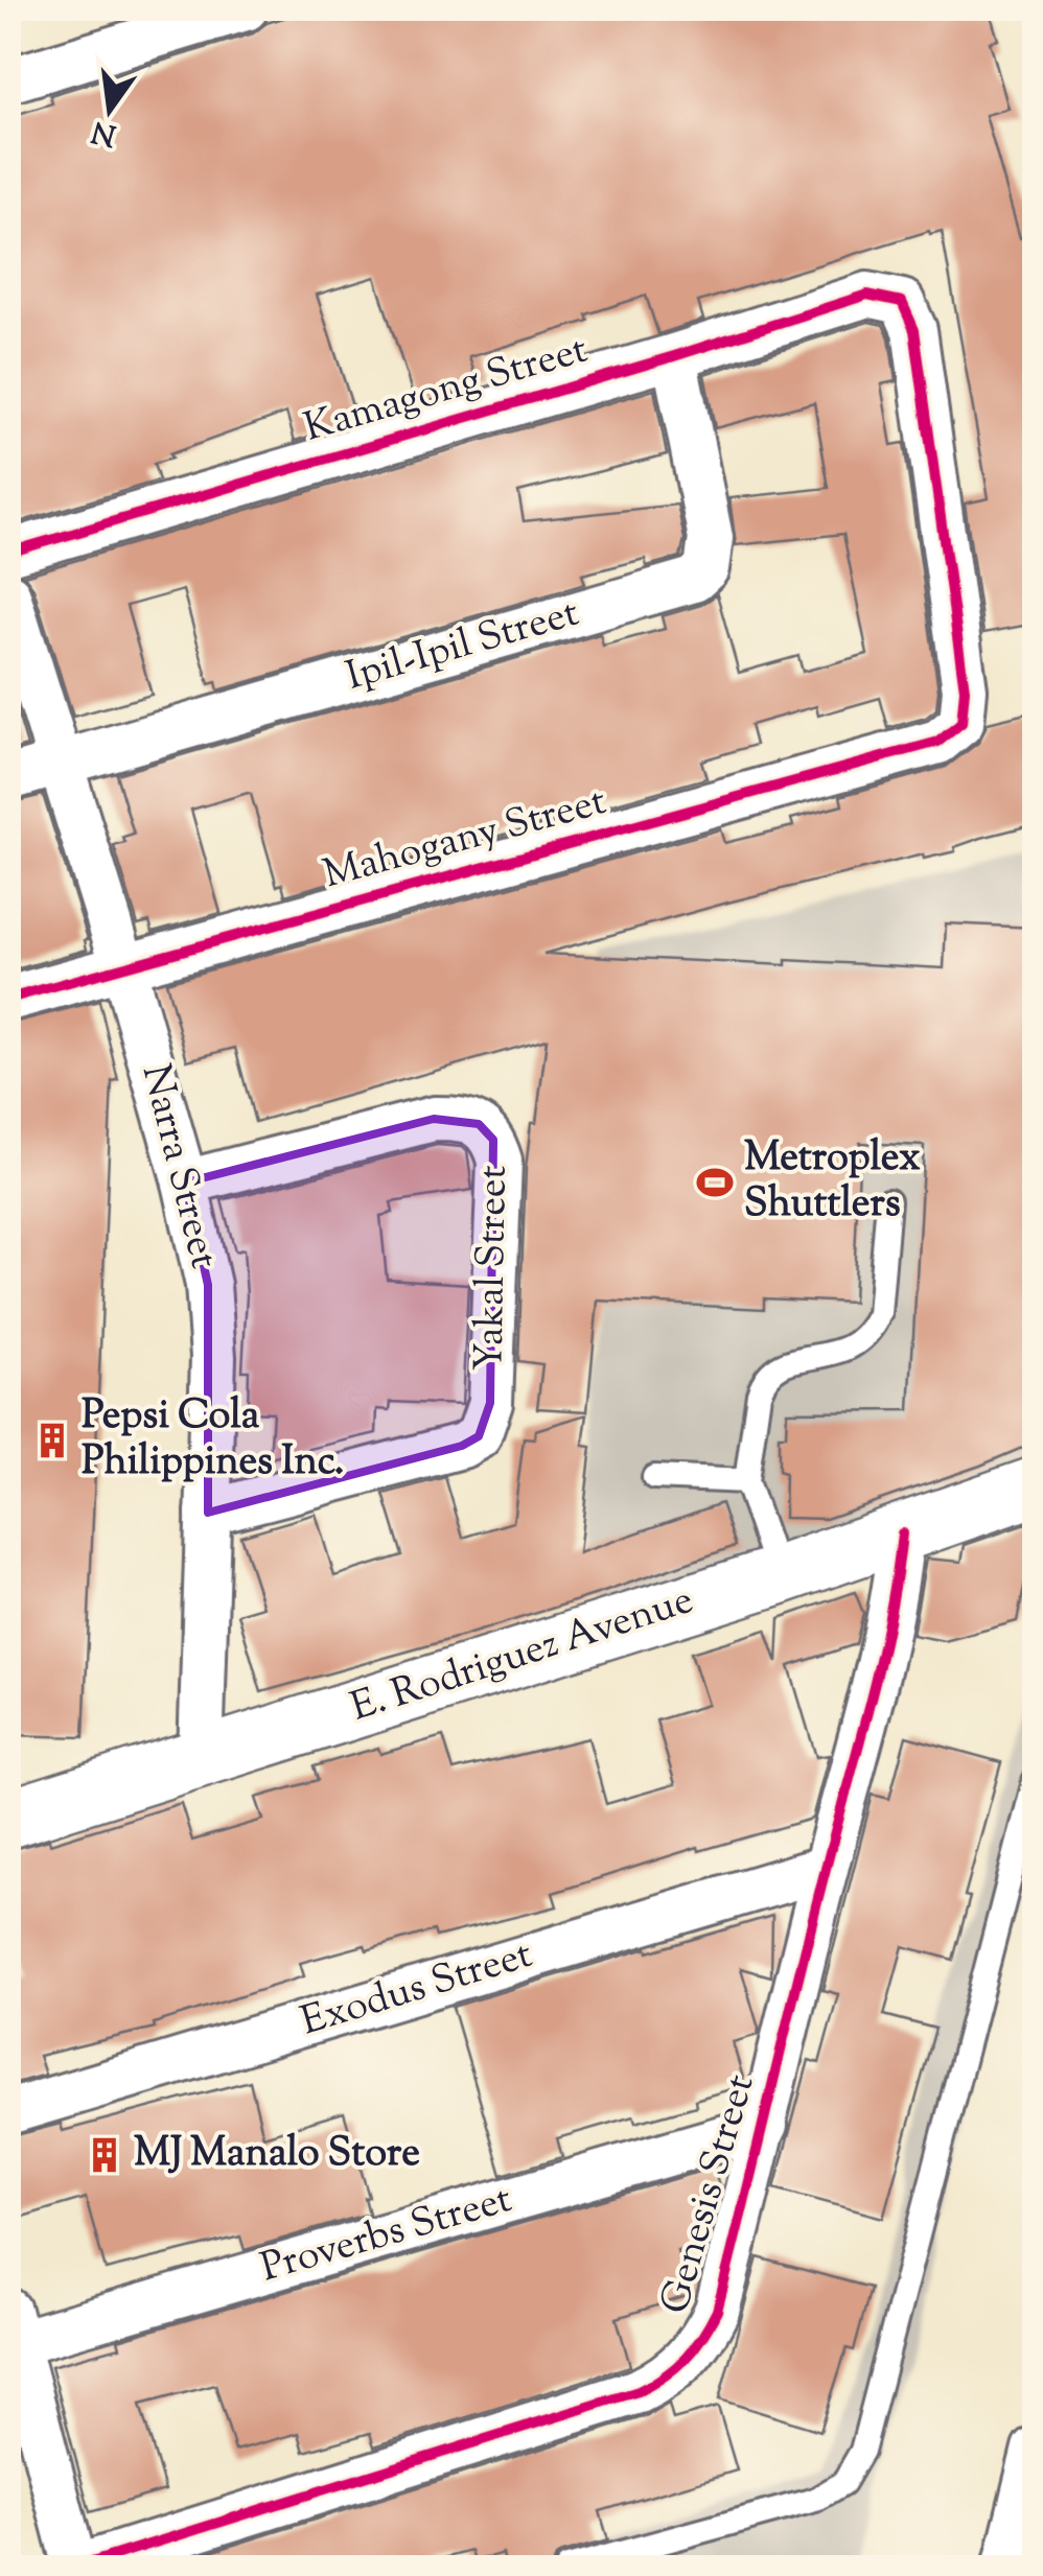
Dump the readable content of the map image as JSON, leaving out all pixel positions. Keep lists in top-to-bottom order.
{
  "streets": {
    "street": [
      "Kamagong Street",
      "Ipil-Ipil Street",
      "Mahogany Street",
      "Narra Street",
      "Yakal Street",
      "E. Rodriguez Avenue",
      "Exodus Street",
      "Genesis Street",
      "Proverbs Street"
    ]
  },
  "crossings": [
    ["Kamagong Street", "Ipil-Ipil Street"],
    ["Kamagong Street", "Mahogany Street"],
    ["Ipil-Ipil Street", "Narra Street"],
    ["Mahogany Street", "Narra Street"],
    ["Narra Street", "Yakal Street"],
    ["Narra Street", "E. Rodriguez Avenue"],
    ["E. Rodriguez Avenue", "Genesis Street"],
    ["Exodus Street", "Genesis Street"],
    ["Genesis Street", "Proverbs Street"]
  ],
  "places": {
    "sports": ["Metroplex Shuttlers"],
    "building": ["Pepsi Cola Philippines Inc.", "MJ Manalo Store"]
  },
  "north": "bottom"
}
